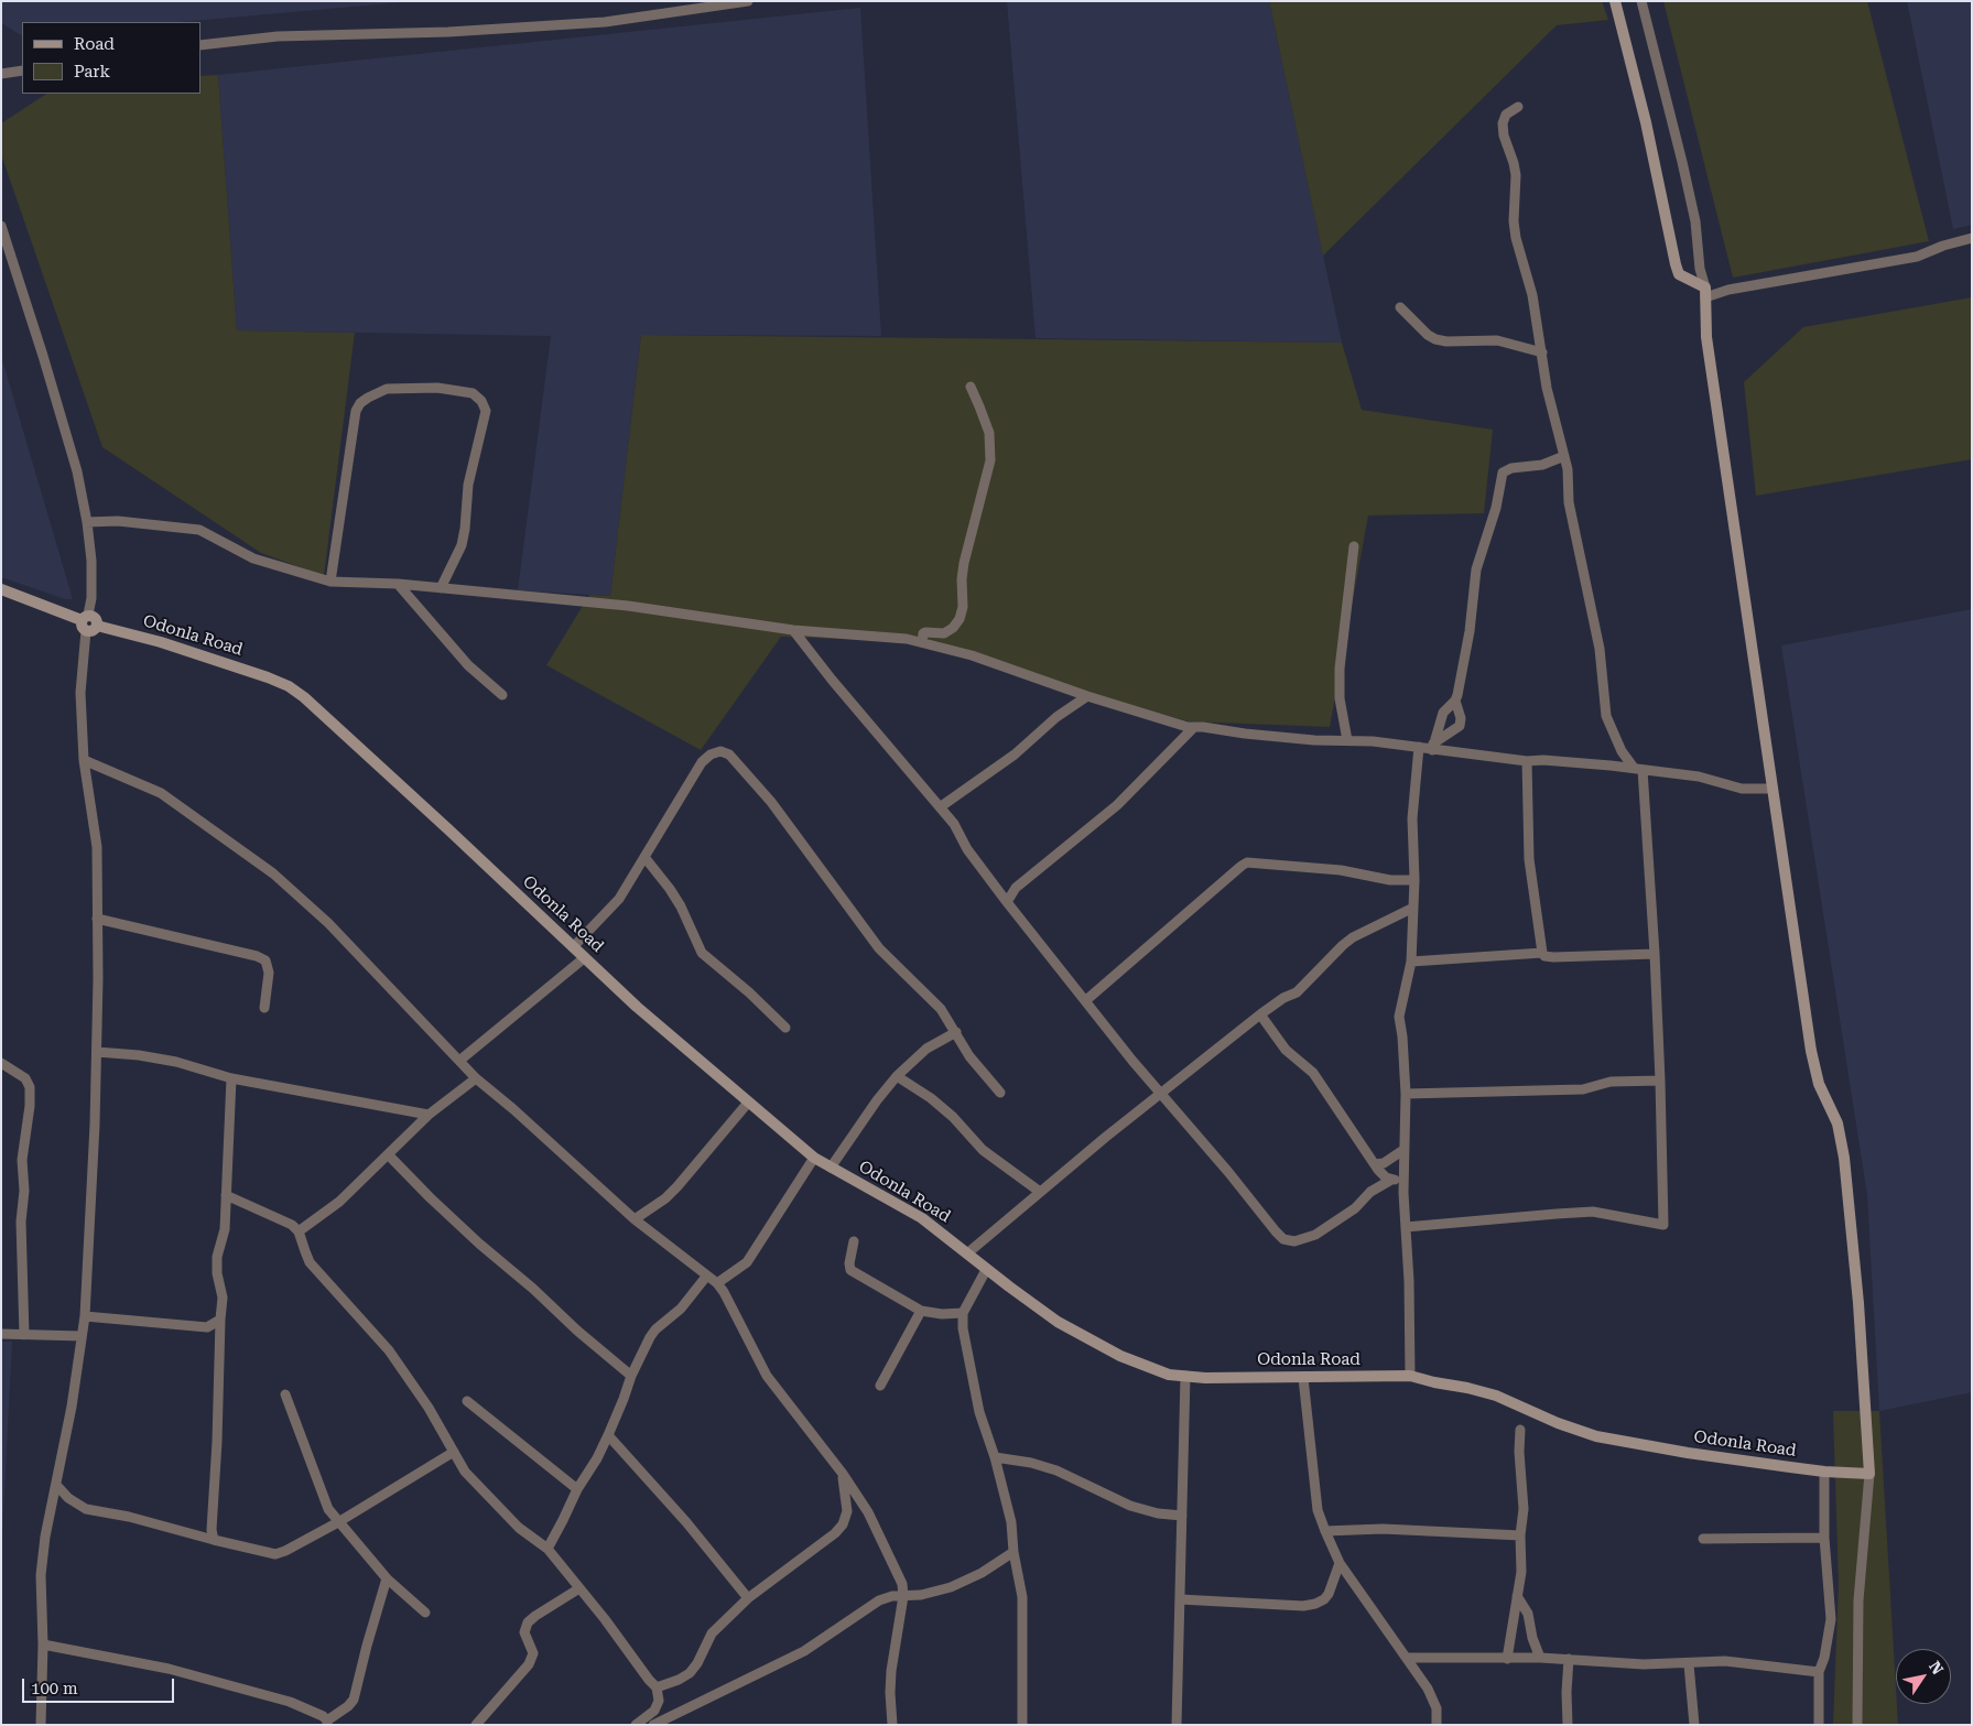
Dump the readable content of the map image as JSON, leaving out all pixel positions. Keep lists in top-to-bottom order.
{
  "streets": {
    "street": ["Odonla Road"]
  },
  "legend": ["Road", "Park"],
  "scale_bar": "100 m",
  "north": "top right"
}
